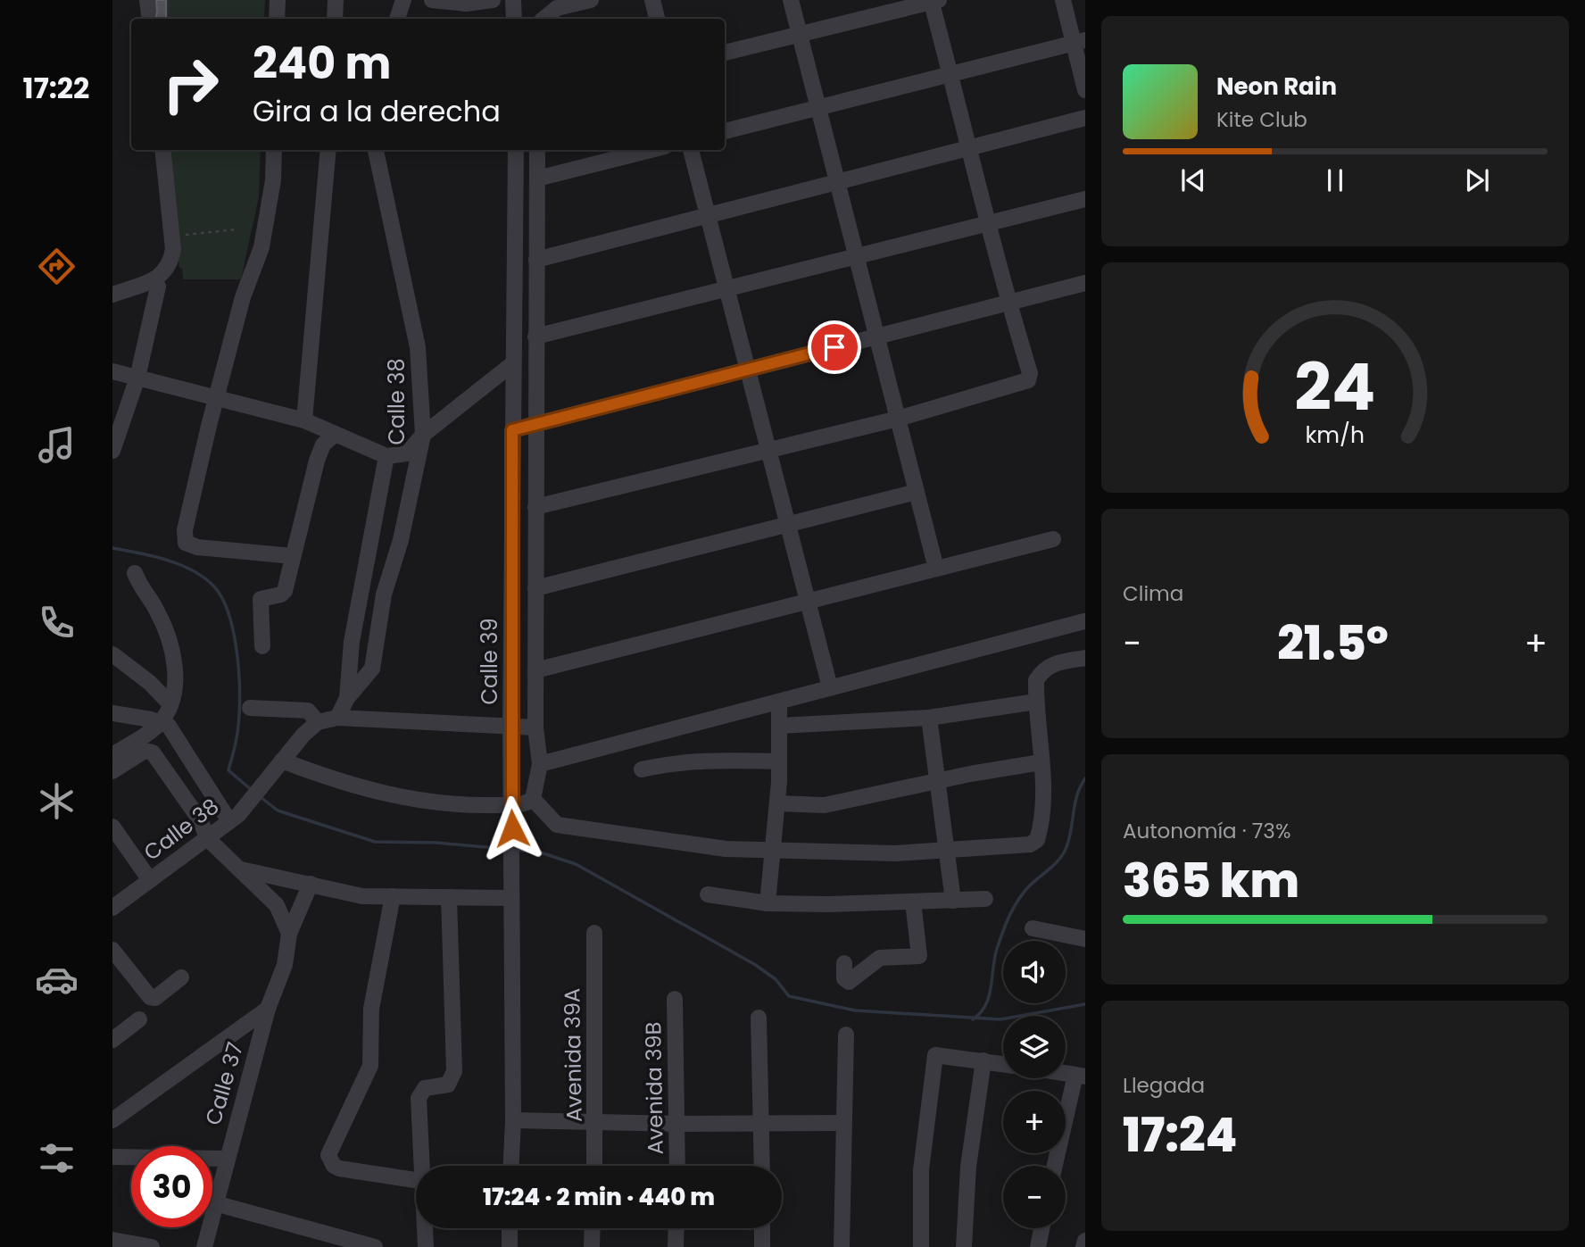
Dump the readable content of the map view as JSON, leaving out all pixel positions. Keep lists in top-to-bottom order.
{
  "streets": {
    "street": [
      "Calle 38",
      "Calle 39",
      "Avenida 39A",
      "Calle 37",
      "Avenida 39B"
    ]
  },
  "page": {
    "tabs": "17:22",
    "turn": ["240 m", "Gira a la derecha"],
    "song": ["Neon Rain", "Kite Club"],
    "tile": [
      "Clima",
      ["Autonomía · 73%", "365 km"],
      ["Llegada", "17:24"]
    ],
    "heat": ["−", "21.5°", "+"],
    "map_buttons": ["+", "−"],
    "limit": "30",
    "trip": "17:24 · 2 min · 440 m",
    "gauge": ["24", "km/h"]
  }
}
